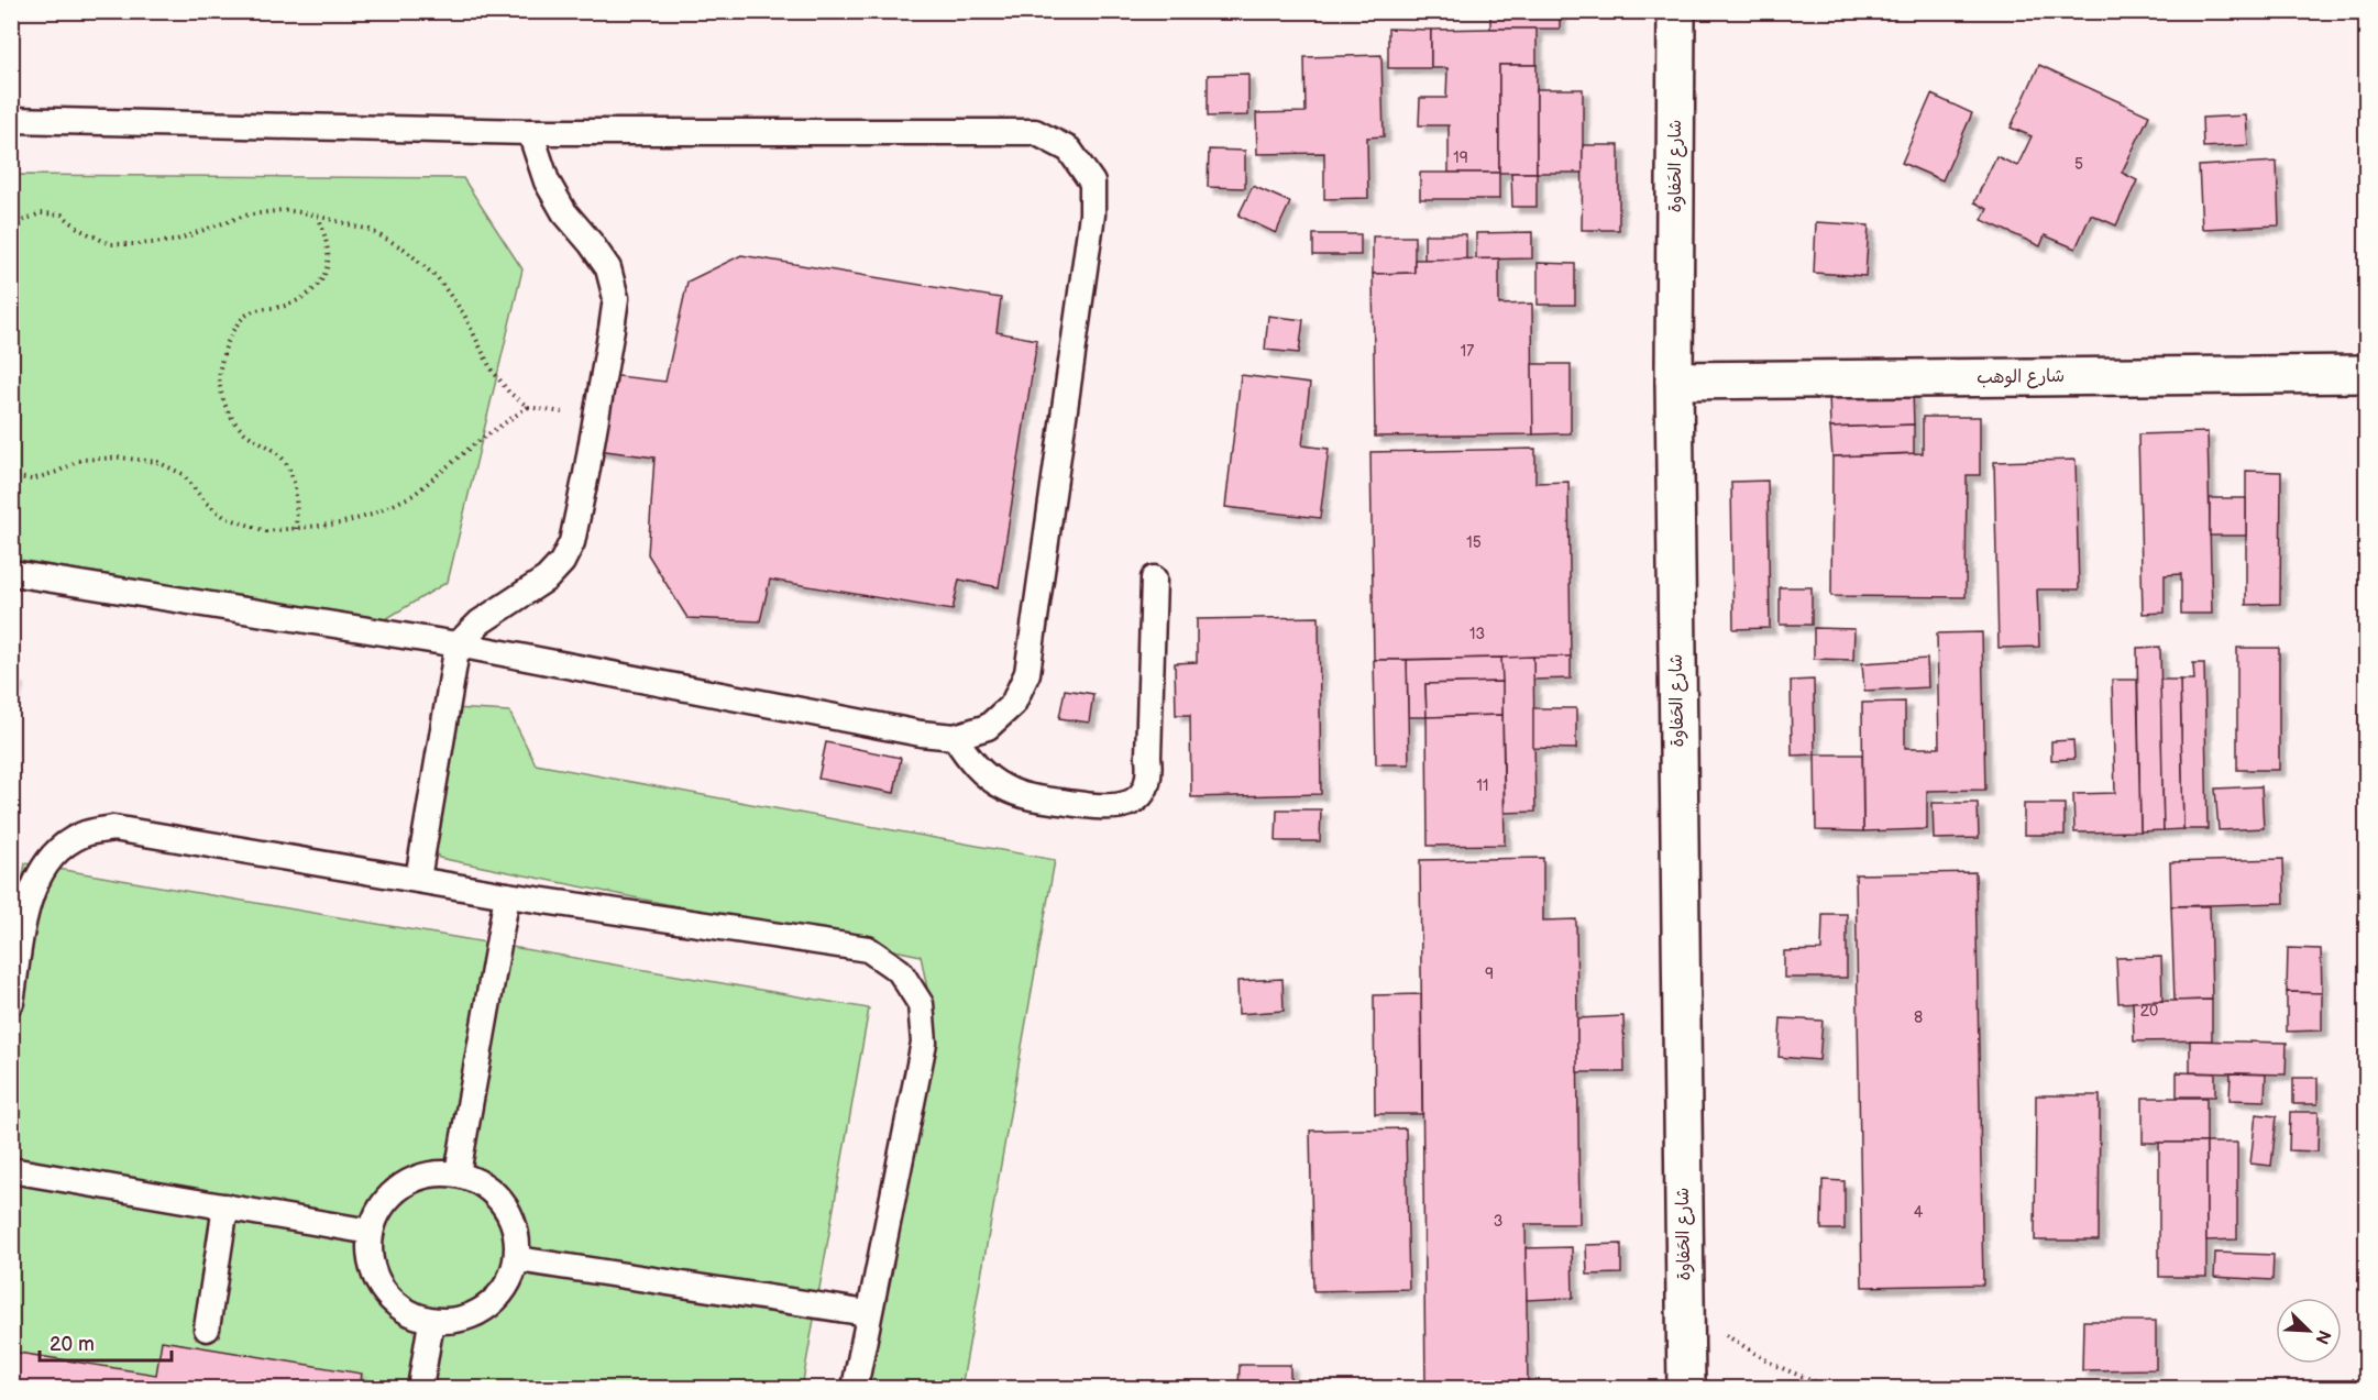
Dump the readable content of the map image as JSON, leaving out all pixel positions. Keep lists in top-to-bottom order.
{
  "streets": {
    "street": ["شارع الحَفاوة", "شارع الوهب"]
  },
  "crossings": [
    ["شارع الحَفاوة", "شارع الوهب"]
  ],
  "house_numbers": [
    "19",
    "5",
    "17",
    "15",
    "13",
    "11",
    "9",
    "20",
    "8",
    "4",
    "3"
  ],
  "scale_bar": "20 m",
  "north": "bottom right"
}
